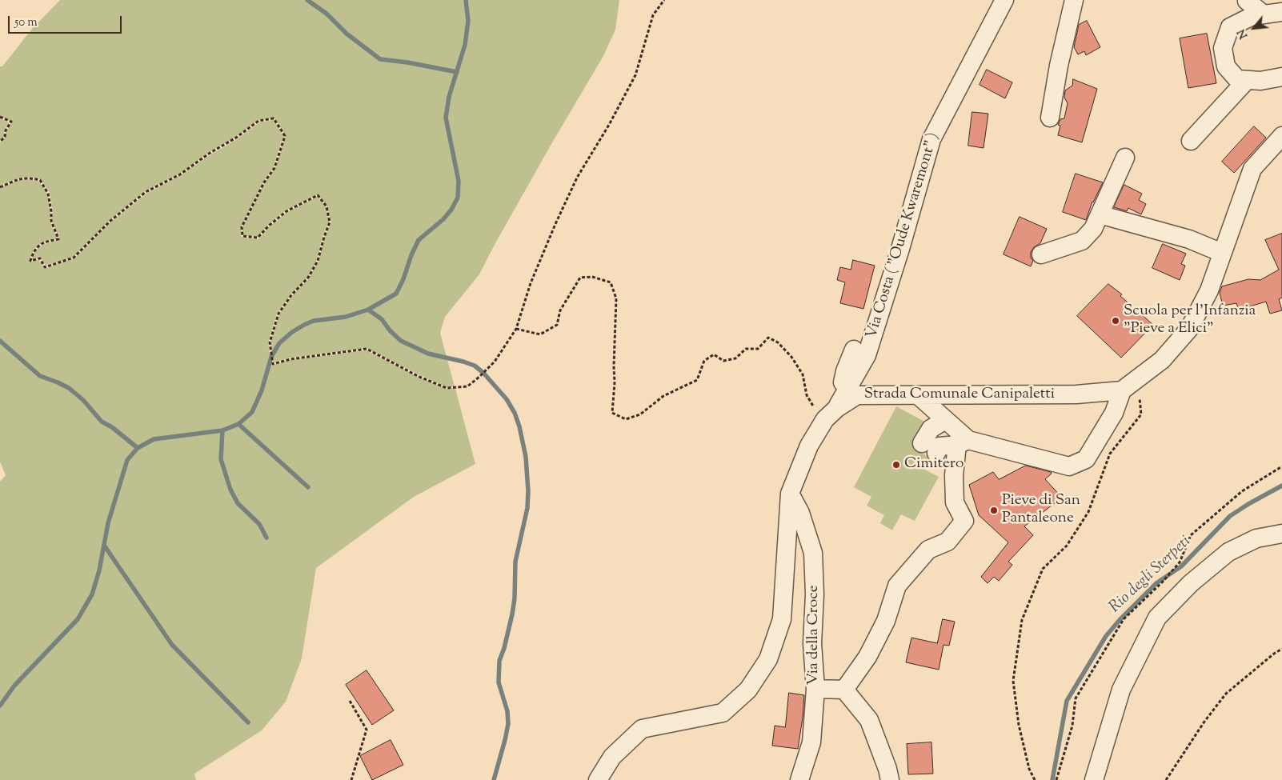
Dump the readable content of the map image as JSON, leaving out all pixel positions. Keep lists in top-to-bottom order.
{
  "streets": {
    "street": ["Via Costa ( \"Oude Kwaremont\" )", "Strada Comunale Canipaletti", "Via della Croce"]
  },
  "crossings": [
    ["Via Costa ( \"Oude Kwaremont\" )", "Strada Comunale Canipaletti"],
    ["Strada Comunale Canipaletti", "Via della Croce"]
  ],
  "water": ["Rio degli Sterpeti"],
  "places": ["Scuola per l'Infanzia \"Pieve a Elici\"", "Cimitero", "Pieve di San Pantaleone"],
  "scale_bar": "50 m",
  "north": "bottom left"
}
